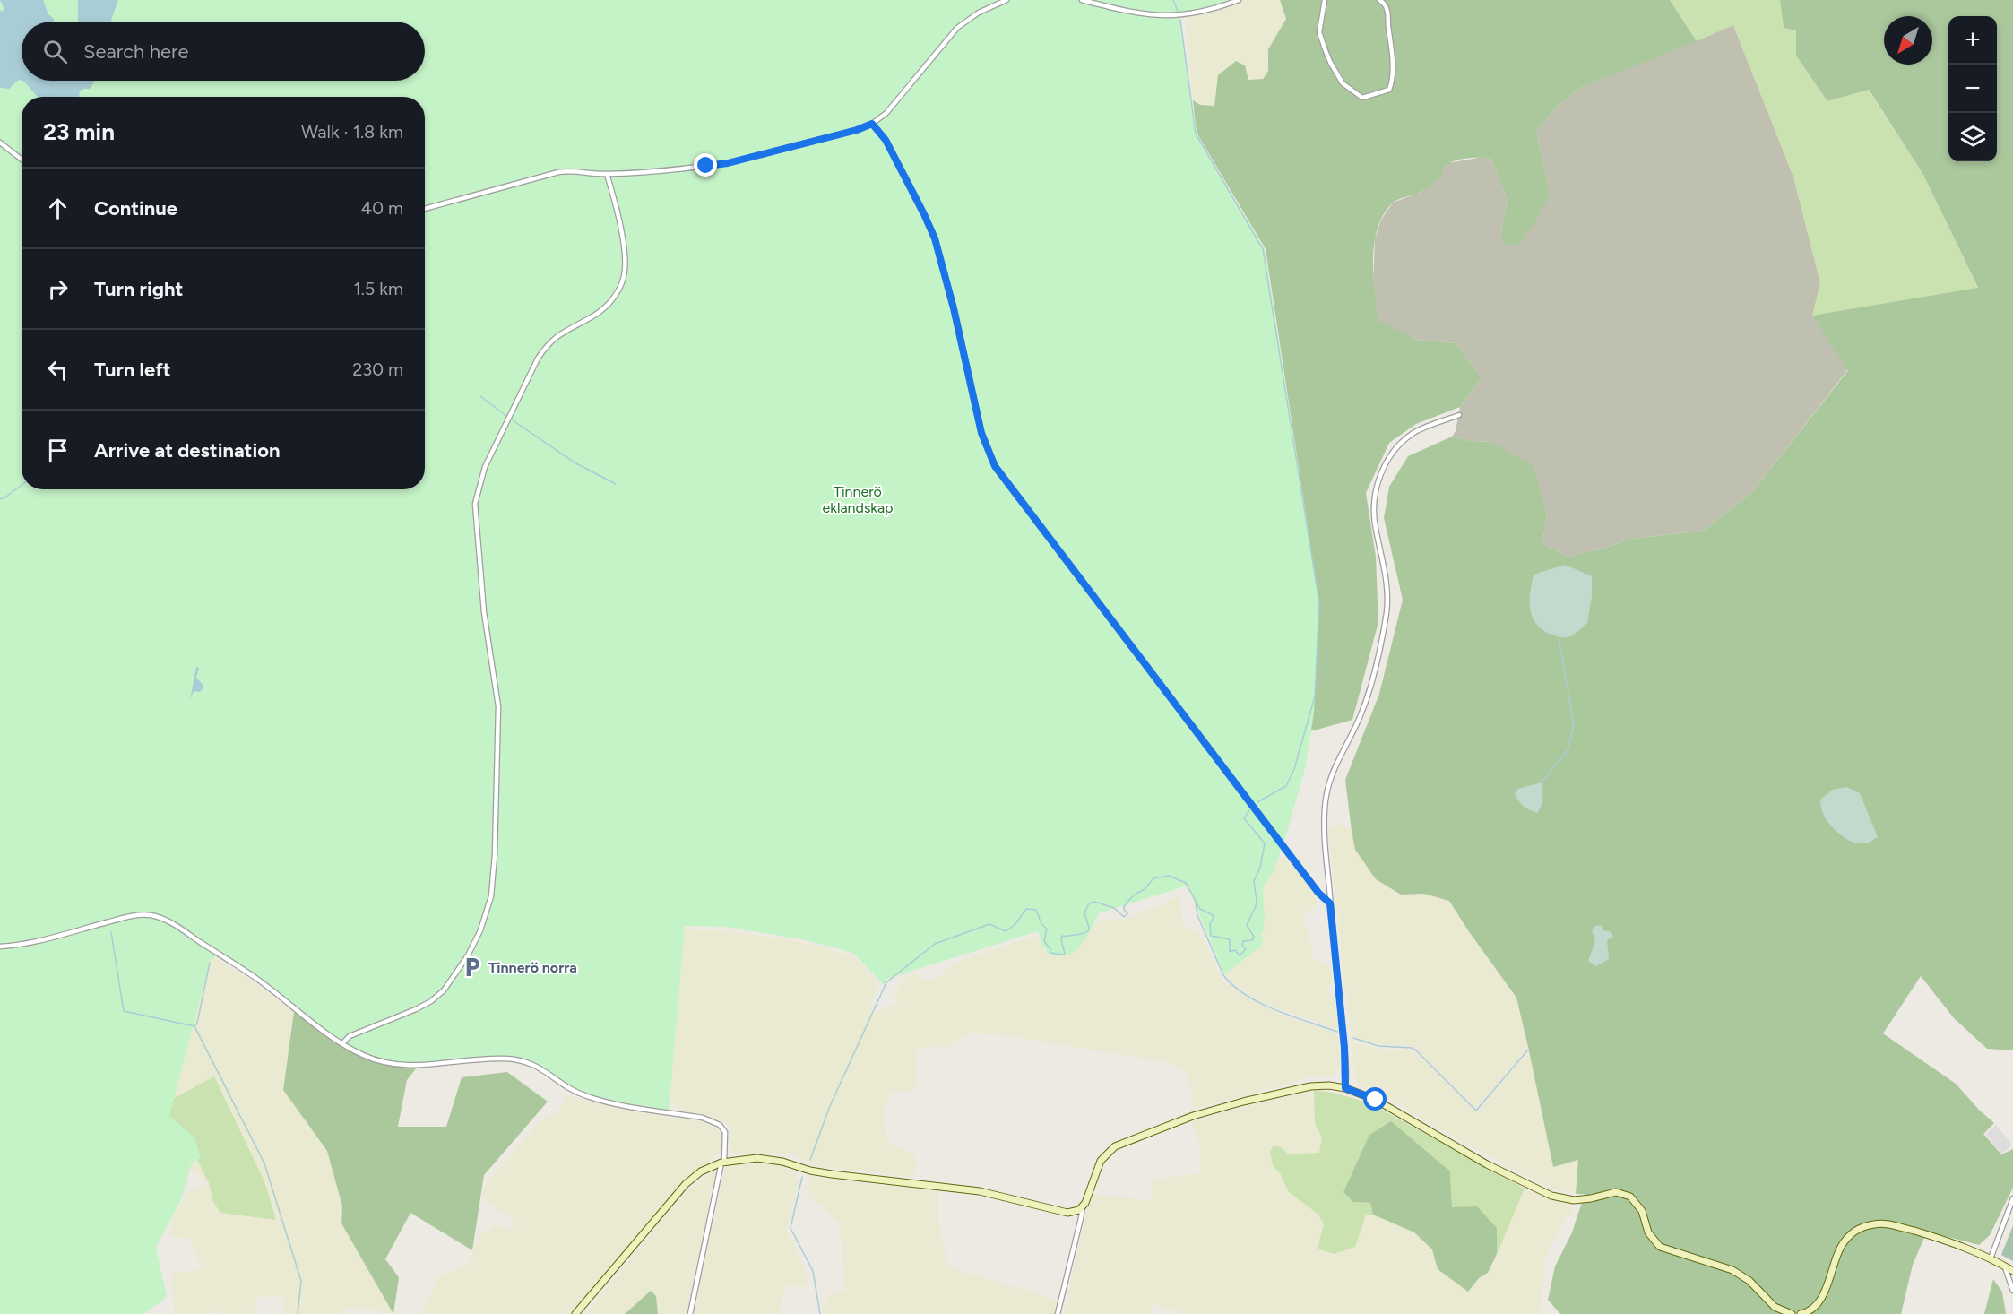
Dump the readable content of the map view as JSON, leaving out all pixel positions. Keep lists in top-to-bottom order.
{
  "parks": ["Tinnerö eklandskap"],
  "places": {
    "parking": ["Tinnerö norra"]
  },
  "north": "bottom left",
  "page": {
    "map_buttons": ["+", "−"],
    "search": "Search here",
    "heading": ["23 min", "Walk · 1.8 km"],
    "list": [
      ["Continue", "40 m"],
      ["Turn right", "1.5 km"],
      ["Turn left", "230 m"],
      "Arrive at destination"
    ]
  }
}
